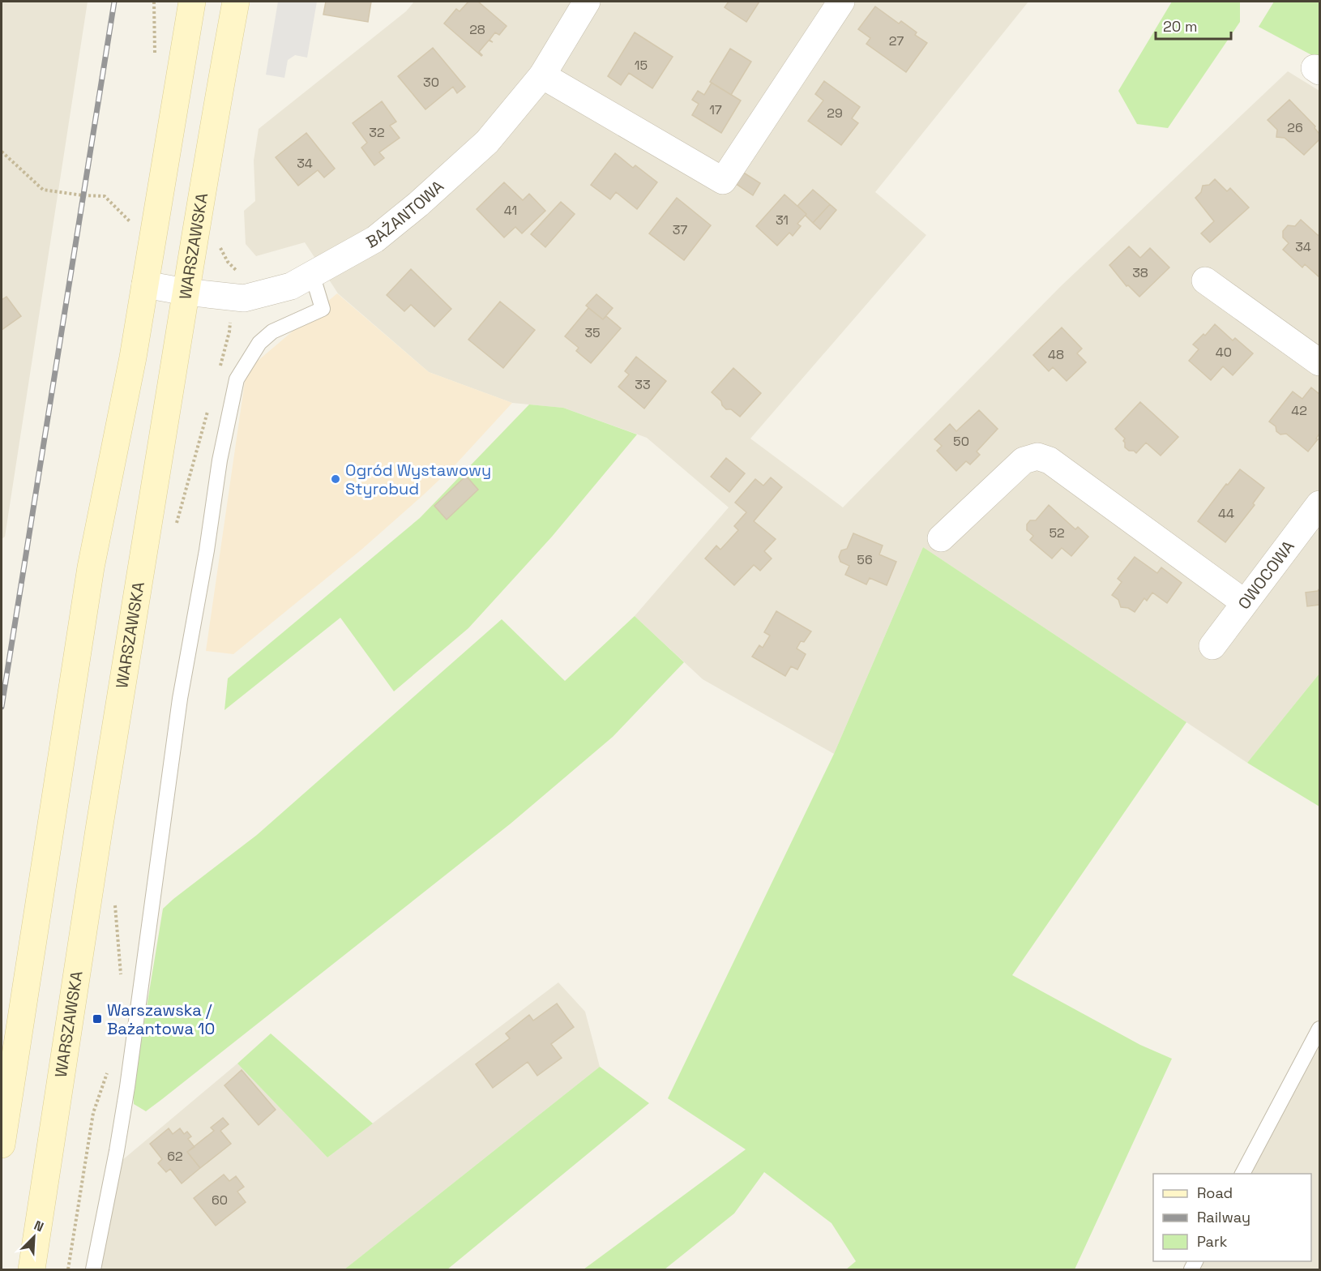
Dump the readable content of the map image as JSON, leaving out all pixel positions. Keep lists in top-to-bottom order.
{
  "streets": {
    "main road": ["WARSZAWSKA"],
    "street": ["BAŻANTOWA", "OWOCOWA"]
  },
  "crossings": [
    ["BAŻANTOWA", "WARSZAWSKA"]
  ],
  "places": {
    "other": ["Ogród Wystawowy Styrobud"],
    "transit": ["Warszawska / Bażantowa 10"]
  },
  "house_numbers": [
    "28",
    "27",
    "15",
    "30",
    "17",
    "29",
    "26",
    "32",
    "34",
    "41",
    "31",
    "37",
    "34",
    "38",
    "35",
    "40",
    "48",
    "33",
    "42",
    "50",
    "44",
    "52",
    "56",
    "62",
    "60"
  ],
  "legend": ["Road", "Railway", "Park"],
  "scale_bar": "20 m",
  "north": "top right"
}
